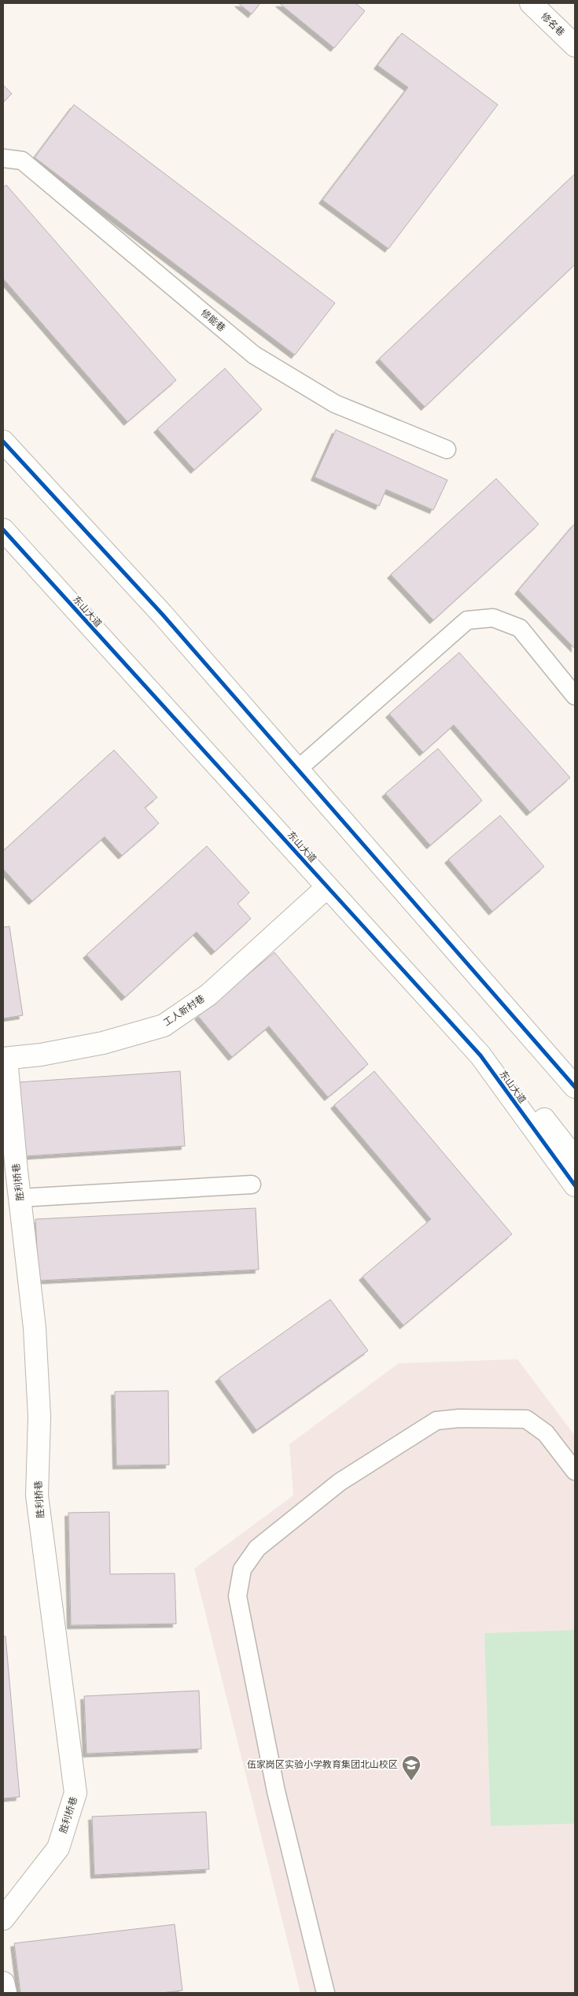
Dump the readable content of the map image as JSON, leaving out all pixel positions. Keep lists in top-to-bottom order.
{
  "streets": {
    "main road": [
      "修名巷",
      "东山大道",
      "工人新村巷",
      "胜利桥巷"
    ],
    "lane": ["修能巷"]
  },
  "crossings": [
    ["东山大道", "工人新村巷"],
    ["工人新村巷", "胜利桥巷"]
  ],
  "places": {
    "school or university": ["伍家岗区实验小学教育集团北山校区"]
  }
}
